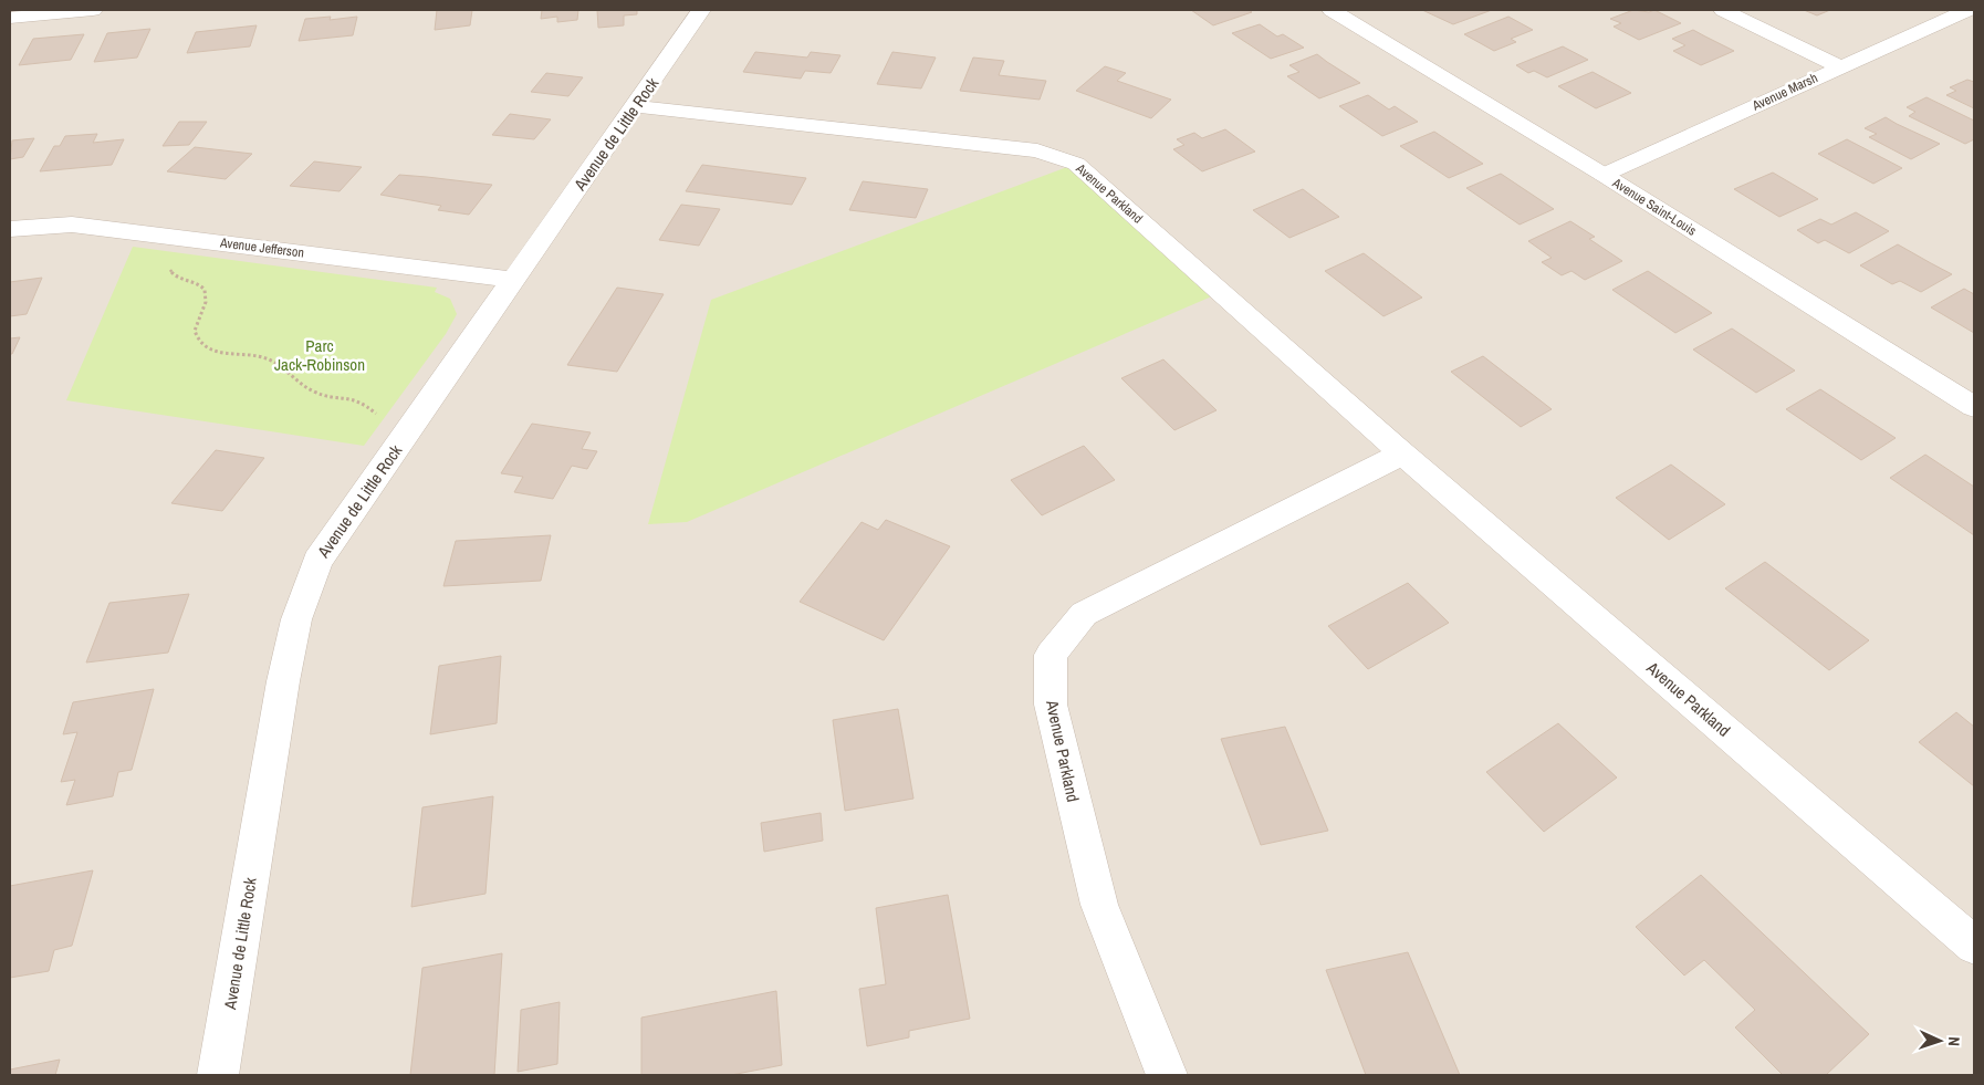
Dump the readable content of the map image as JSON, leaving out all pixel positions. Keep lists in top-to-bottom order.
{
  "streets": {
    "street": [
      "Avenue Marsh",
      "Avenue de Little Rock",
      "Avenue Parkland",
      "Avenue Saint-Louis",
      "Avenue Jefferson"
    ]
  },
  "crossings": [
    ["Avenue Marsh", "Avenue Saint-Louis"],
    ["Avenue de Little Rock", "Avenue Parkland"],
    ["Avenue de Little Rock", "Avenue Jefferson"]
  ],
  "parks": ["Parc Jack-Robinson"],
  "north": "right"
}
